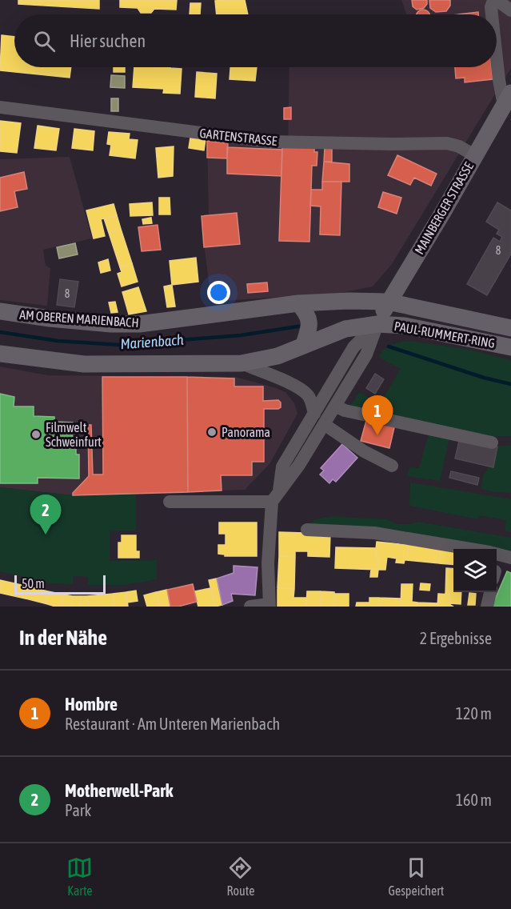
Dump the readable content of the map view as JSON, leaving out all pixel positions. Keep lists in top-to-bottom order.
{
  "streets": {
    "main road": ["MAINBERGER STRASSE", "AM OBEREN MARIENBACH", "PAUL-RUMMERT-RING"],
    "street": ["GARTENSTRASSE"]
  },
  "crossings": [
    ["GARTENSTRASSE", "MAINBERGER STRASSE"],
    ["MAINBERGER STRASSE", "AM OBEREN MARIENBACH"],
    ["MAINBERGER STRASSE", "PAUL-RUMMERT-RING"],
    ["AM OBEREN MARIENBACH", "PAUL-RUMMERT-RING"]
  ],
  "water": ["Marienbach"],
  "places": ["Panorama", "Filmwelt Schweinfurt"],
  "house_numbers": ["8", "8"],
  "scale_bar": "50 m",
  "page": {
    "search": "Hier suchen",
    "pins": ["1", "2"],
    "scale": "50 m",
    "heading": ["In der Nähe", "2 Ergebnisse"],
    "list": [
      {
        "mark": "1",
        "name": "Hombre",
        "note": "Restaurant · Am Unteren Marienbach",
        "value": "120 m"
      },
      {
        "mark": "2",
        "name": "Motherwell-Park",
        "note": "Park",
        "value": "160 m"
      }
    ],
    "nav": ["Karte", "Route", "Gespeichert"]
  }
}
